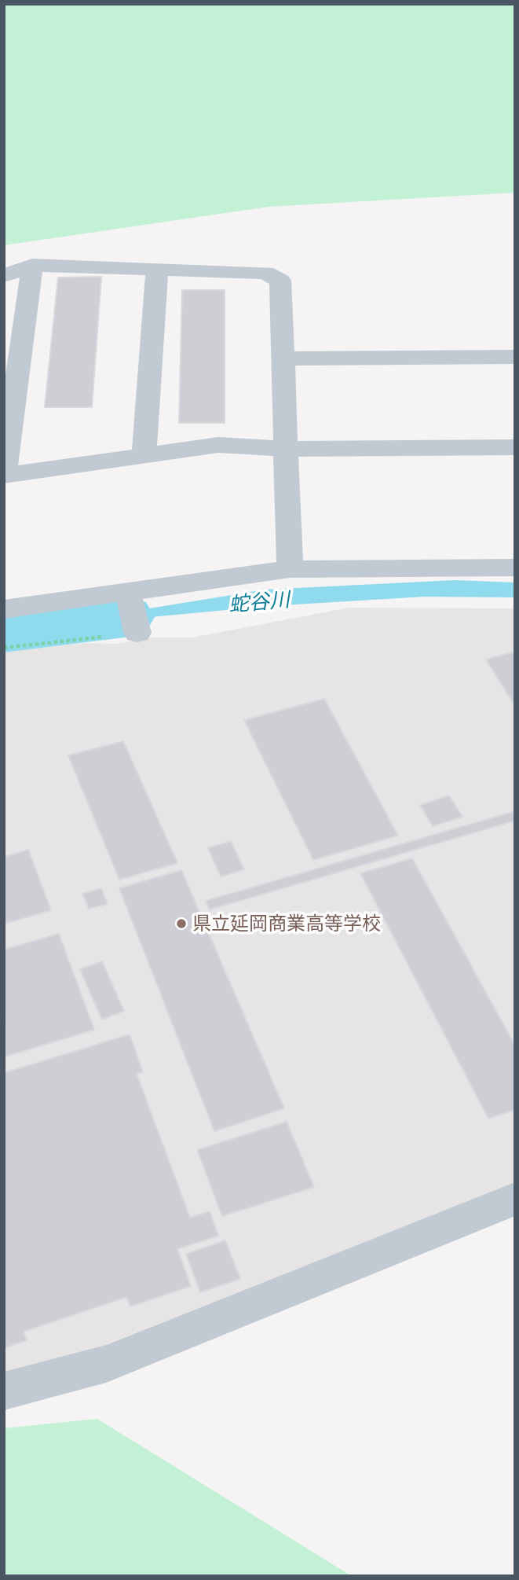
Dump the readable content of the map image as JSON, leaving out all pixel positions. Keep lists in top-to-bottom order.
{
  "water": ["蛇谷川"],
  "places": ["県立延岡商業高等学校"]
}
